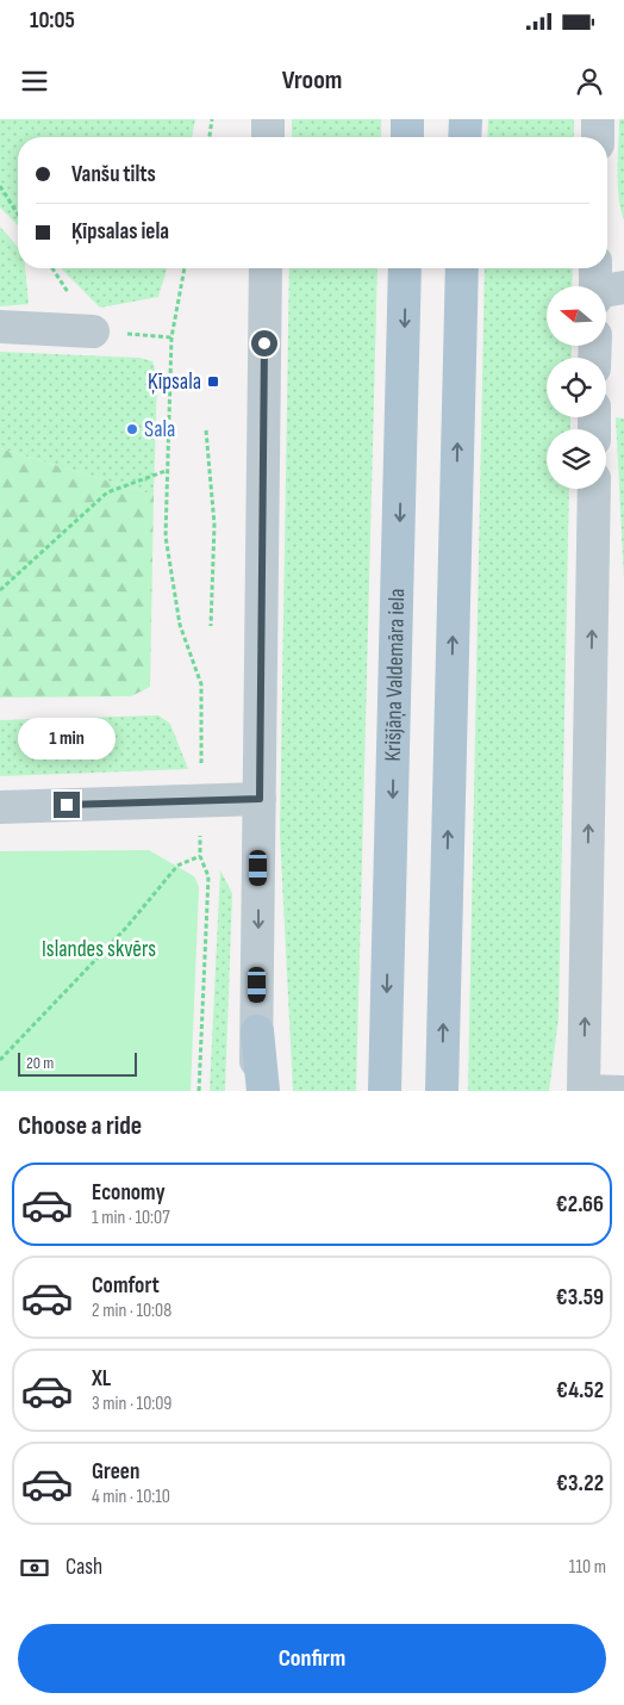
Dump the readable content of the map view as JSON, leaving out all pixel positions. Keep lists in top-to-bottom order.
{
  "streets": {
    "main road": ["Krišjāņa Valdemāra iela"]
  },
  "parks": ["Islandes skvērs"],
  "places": {
    "transit": ["Ķīpsala"],
    "other": ["Sala"]
  },
  "scale_bar": "20 m",
  "north": "left",
  "page": {
    "status": "10:05",
    "header": "Vroom",
    "banner": ["Vanšu tilts", "Ķīpsalas iela"],
    "bubble": "1 min",
    "scale": "20 m",
    "heading": "Choose a ride",
    "list": [
      {
        "name": "Economy",
        "note": "1 min · 10:07",
        "value": "€2.66"
      },
      {
        "name": "Comfort",
        "note": "2 min · 10:08",
        "value": "€3.59"
      },
      {
        "name": "XL",
        "note": "3 min · 10:09",
        "value": "€4.52"
      },
      {
        "name": "Green",
        "note": "4 min · 10:10",
        "value": "€3.22"
      }
    ],
    "pay": ["Cash", "110 m"],
    "buttons": "Confirm"
  }
}
